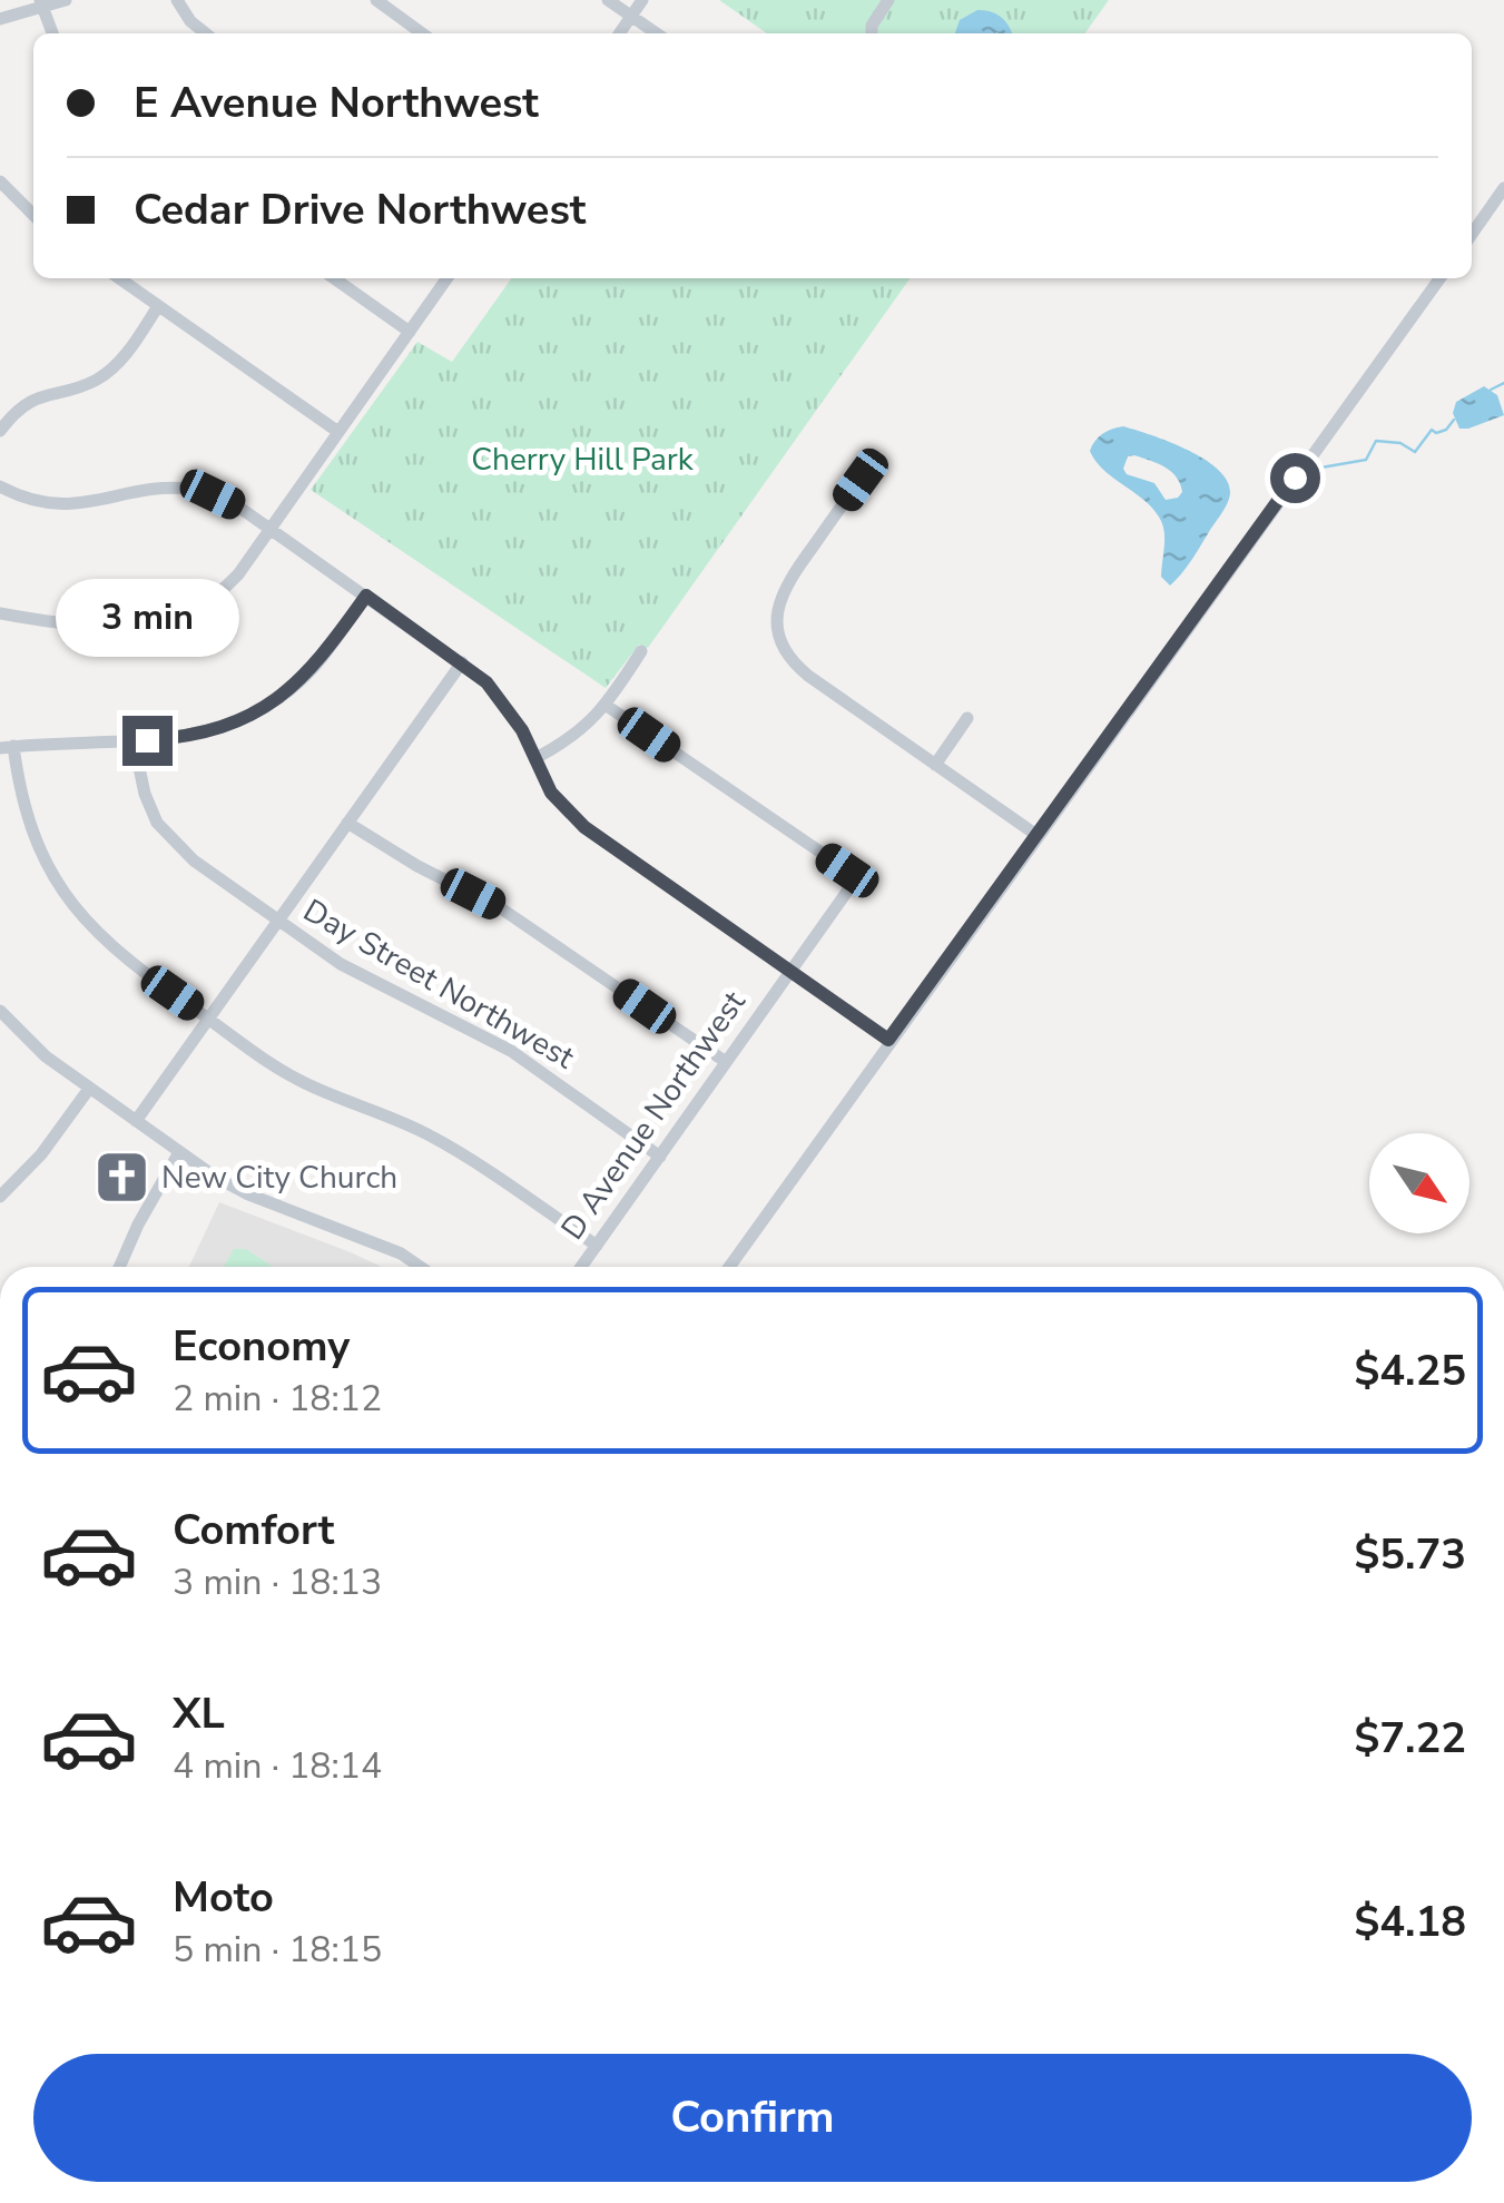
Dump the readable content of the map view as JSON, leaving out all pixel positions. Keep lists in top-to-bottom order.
{
  "streets": {
    "street": ["Day Street Northwest", "D Avenue Northwest"]
  },
  "crossings": [
    ["Day Street Northwest", "D Avenue Northwest"]
  ],
  "parks": ["Cherry Hill Park"],
  "places": {
    "church": ["New City Church"]
  },
  "north": "bottom right",
  "page": {
    "banner": ["E Avenue Northwest", "Cedar Drive Northwest"],
    "bubble": "3 min",
    "list": [
      {
        "name": "Economy",
        "note": "2 min · 18:12",
        "value": "$4.25"
      },
      {
        "name": "Comfort",
        "note": "3 min · 18:13",
        "value": "$5.73"
      },
      {
        "name": "XL",
        "note": "4 min · 18:14",
        "value": "$7.22"
      },
      {
        "name": "Moto",
        "note": "5 min · 18:15",
        "value": "$4.18"
      }
    ],
    "buttons": "Confirm"
  }
}
